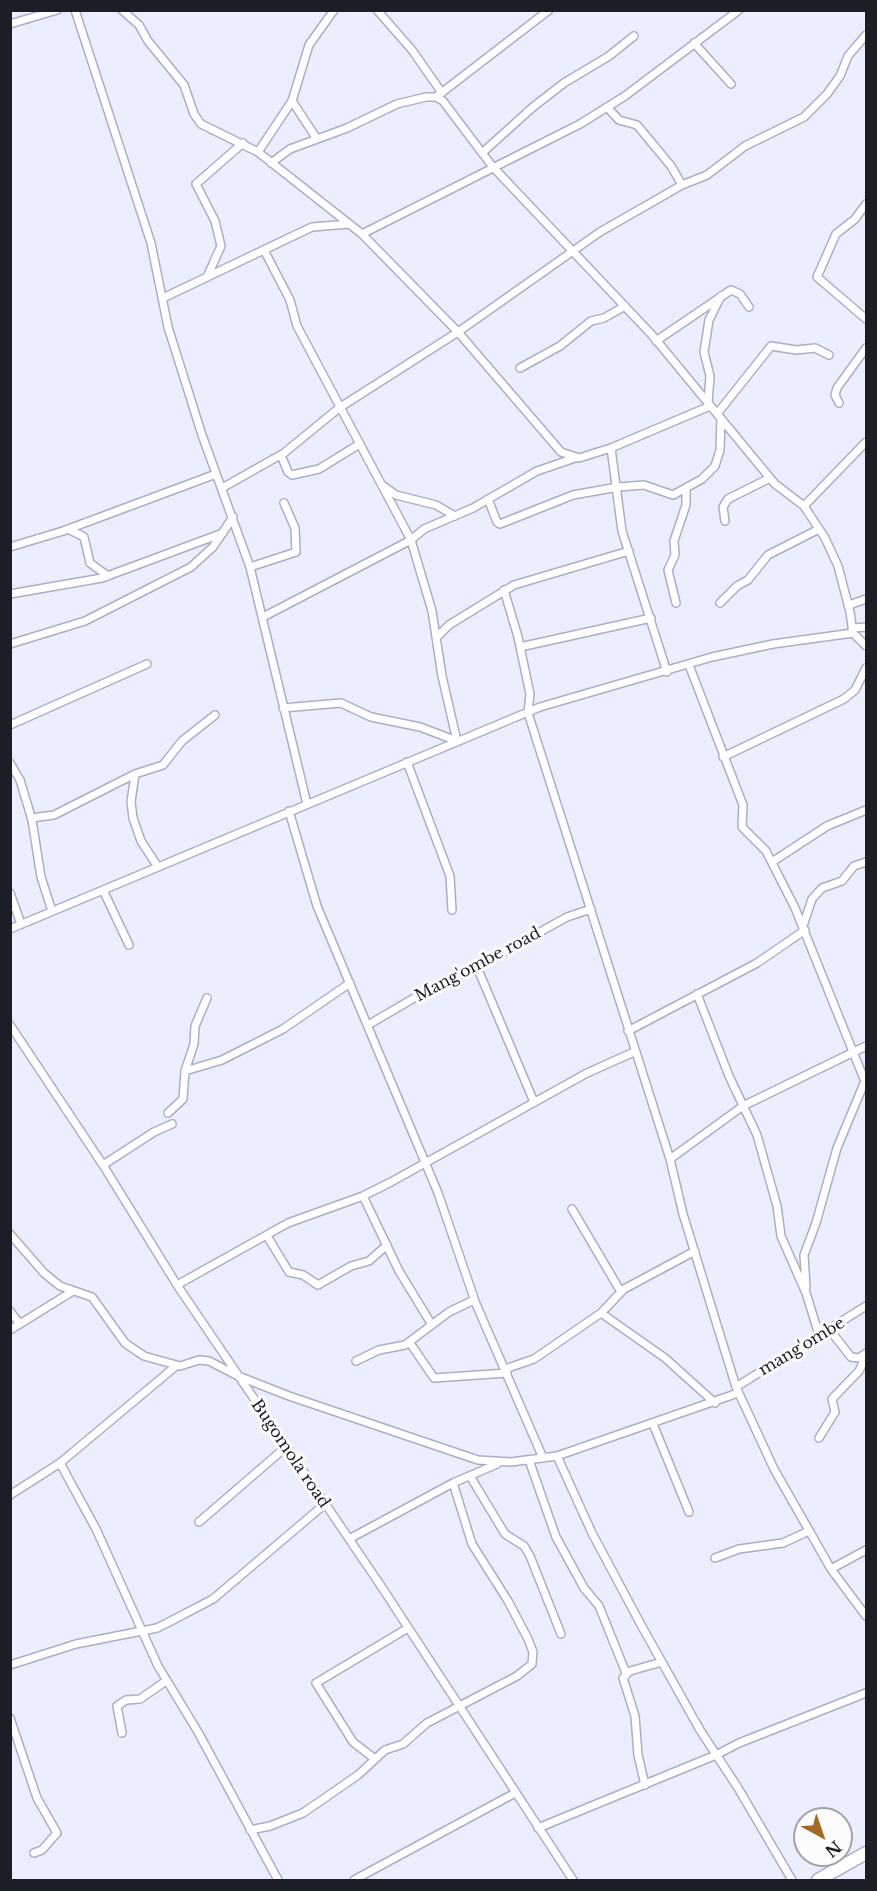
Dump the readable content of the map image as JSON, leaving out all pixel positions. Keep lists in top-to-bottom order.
{
  "streets": {
    "street": ["Mang'ombe road", "mang'ombe", "Bugomola road"]
  },
  "north": "bottom right"
}
